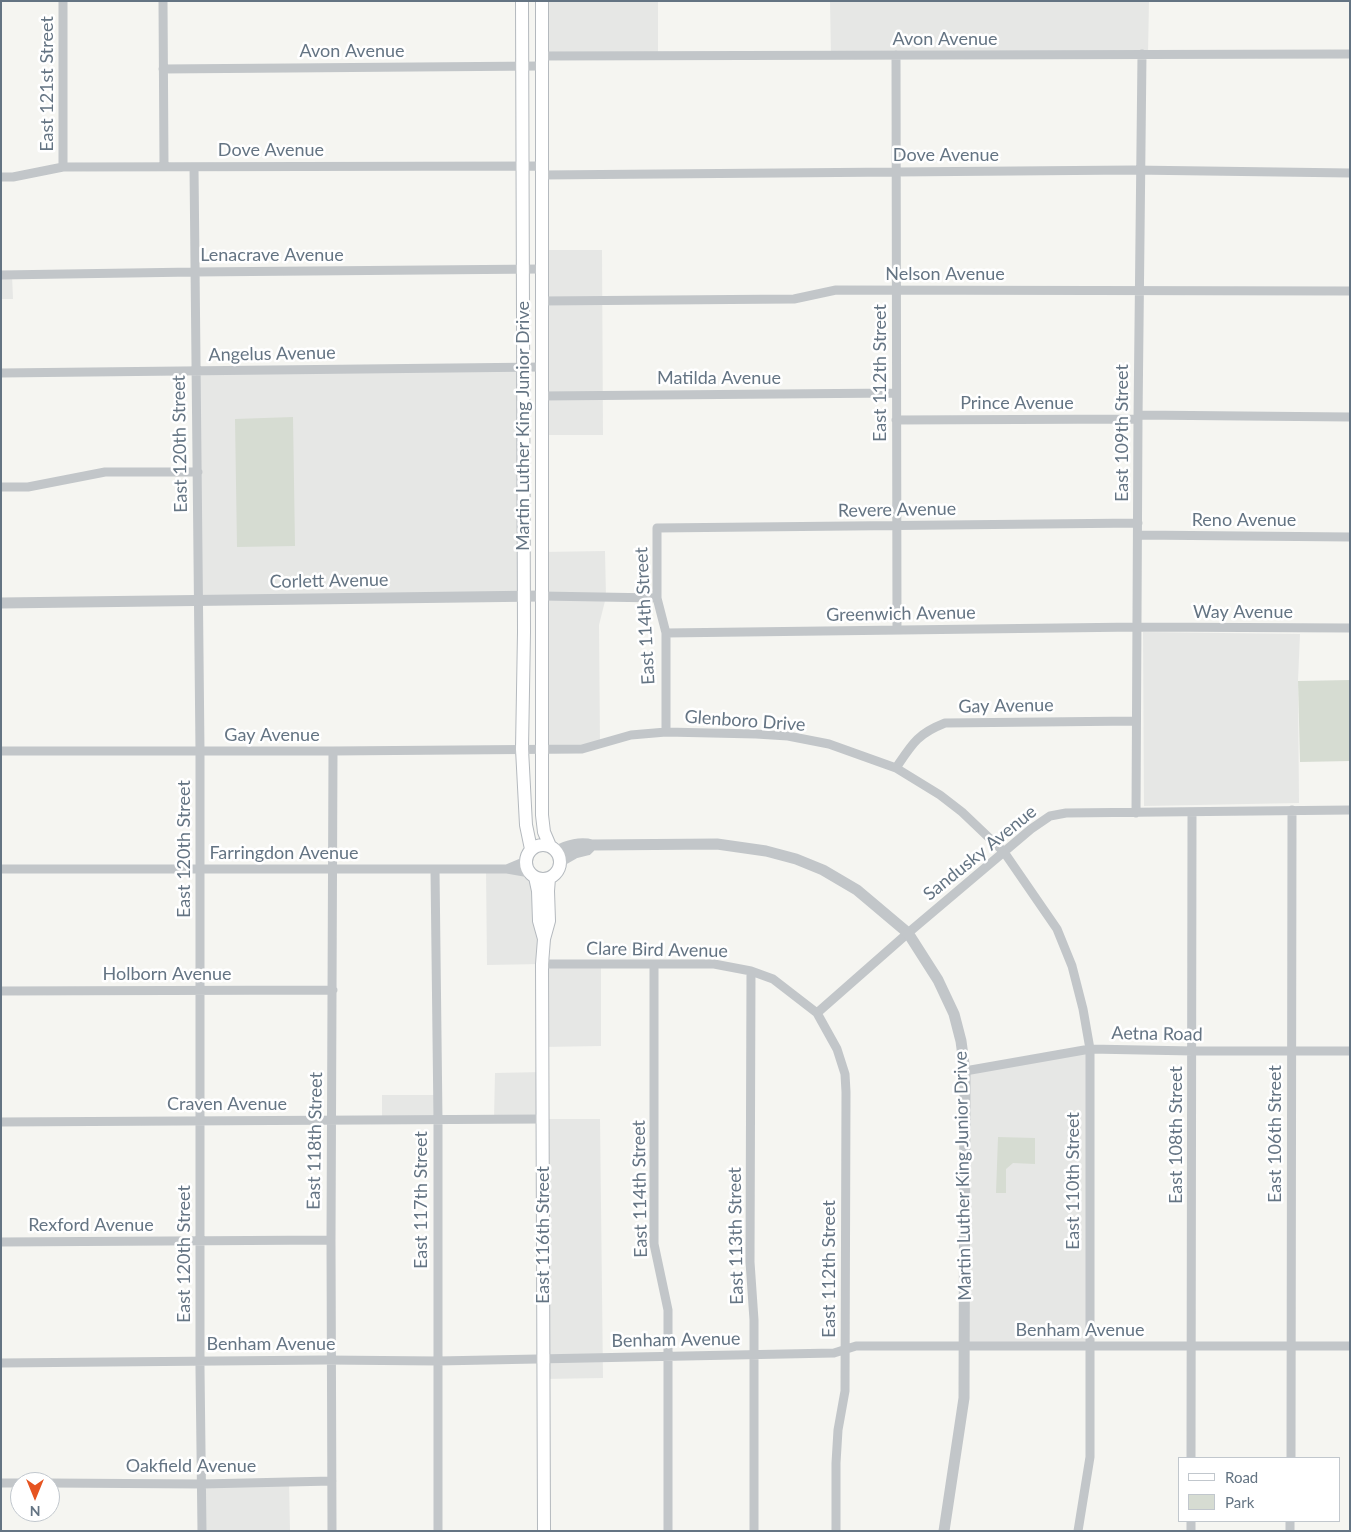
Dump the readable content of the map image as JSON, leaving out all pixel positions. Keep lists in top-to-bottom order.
{
  "streets": {
    "main road": ["Martin Luther King Junior Drive", "East 116th Street"],
    "street": [
      "Avon Avenue",
      "East 121st Street",
      "Dove Avenue",
      "Lenacrave Avenue",
      "Nelson Avenue",
      "Angelus Avenue",
      "East 112th Street",
      "Matilda Avenue",
      "Prince Avenue",
      "East 109th Street",
      "East 120th Street",
      "Revere Avenue",
      "Reno Avenue",
      "Corlett Avenue",
      "Way Avenue",
      "Greenwich Avenue",
      "East 114th Street",
      "Gay Avenue",
      "Glenboro Drive",
      "Farringdon Avenue",
      "Sandusky Avenue",
      "Clare Bird Avenue",
      "Holborn Avenue",
      "Aetna Road",
      "Craven Avenue",
      "East 106th Street",
      "East 108th Street",
      "East 118th Street",
      "East 110th Street",
      "East 117th Street",
      "Rexford Avenue",
      "East 113th Street",
      "Benham Avenue",
      "Oakfield Avenue"
    ]
  },
  "crossings": [
    ["Avon Avenue", "East 112th Street"],
    ["Avon Avenue", "Martin Luther King Junior Drive"],
    ["Avon Avenue", "East 109th Street"],
    ["East 121st Street", "Dove Avenue"],
    ["Dove Avenue", "East 112th Street"],
    ["Dove Avenue", "Martin Luther King Junior Drive"],
    ["Dove Avenue", "East 109th Street"],
    ["Dove Avenue", "East 120th Street"],
    ["Lenacrave Avenue", "Martin Luther King Junior Drive"],
    ["Lenacrave Avenue", "East 120th Street"],
    ["Nelson Avenue", "East 112th Street"],
    ["Nelson Avenue", "Martin Luther King Junior Drive"],
    ["Nelson Avenue", "East 109th Street"],
    ["Angelus Avenue", "Martin Luther King Junior Drive"],
    ["Angelus Avenue", "East 120th Street"],
    ["East 112th Street", "Matilda Avenue"],
    ["East 112th Street", "Prince Avenue"],
    ["East 112th Street", "Revere Avenue"],
    ["East 112th Street", "Greenwich Avenue"],
    ["East 112th Street", "Sandusky Avenue"],
    ["East 112th Street", "Clare Bird Avenue"],
    ["East 112th Street", "Benham Avenue"],
    ["Matilda Avenue", "Martin Luther King Junior Drive"],
    ["Prince Avenue", "East 109th Street"],
    ["Martin Luther King Junior Drive", "Corlett Avenue"],
    ["Martin Luther King Junior Drive", "Gay Avenue"],
    ["Martin Luther King Junior Drive", "Glenboro Drive"],
    ["Martin Luther King Junior Drive", "Farringdon Avenue"],
    ["Martin Luther King Junior Drive", "Sandusky Avenue"],
    ["Martin Luther King Junior Drive", "Aetna Road"],
    ["Martin Luther King Junior Drive", "East 116th Street"],
    ["Martin Luther King Junior Drive", "Benham Avenue"],
    ["East 109th Street", "Revere Avenue"],
    ["East 109th Street", "Reno Avenue"],
    ["East 109th Street", "Way Avenue"],
    ["East 109th Street", "Greenwich Avenue"],
    ["East 109th Street", "Gay Avenue"],
    ["East 109th Street", "Sandusky Avenue"],
    ["East 120th Street", "Corlett Avenue"],
    ["East 120th Street", "Gay Avenue"],
    ["East 120th Street", "Farringdon Avenue"],
    ["East 120th Street", "Holborn Avenue"],
    ["East 120th Street", "Craven Avenue"],
    ["East 120th Street", "Rexford Avenue"],
    ["East 120th Street", "Benham Avenue"],
    ["East 120th Street", "Oakfield Avenue"],
    ["Revere Avenue", "East 114th Street"],
    ["Corlett Avenue", "East 114th Street"],
    ["Way Avenue", "Greenwich Avenue"],
    ["Greenwich Avenue", "East 114th Street"],
    ["East 114th Street", "Glenboro Drive"],
    ["East 114th Street", "Clare Bird Avenue"],
    ["East 114th Street", "Benham Avenue"],
    ["Gay Avenue", "Glenboro Drive"],
    ["Gay Avenue", "East 118th Street"],
    ["Glenboro Drive", "Sandusky Avenue"],
    ["Glenboro Drive", "East 110th Street"],
    ["Farringdon Avenue", "East 118th Street"],
    ["Farringdon Avenue", "East 117th Street"],
    ["Farringdon Avenue", "East 116th Street"],
    ["Sandusky Avenue", "Clare Bird Avenue"],
    ["Sandusky Avenue", "East 106th Street"],
    ["Sandusky Avenue", "East 108th Street"],
    ["Sandusky Avenue", "East 110th Street"],
    ["Clare Bird Avenue", "East 116th Street"],
    ["Clare Bird Avenue", "East 113th Street"],
    ["Holborn Avenue", "East 118th Street"],
    ["Aetna Road", "East 106th Street"],
    ["Aetna Road", "East 108th Street"],
    ["Aetna Road", "East 110th Street"],
    ["Craven Avenue", "East 118th Street"],
    ["Craven Avenue", "East 117th Street"],
    ["Craven Avenue", "East 116th Street"],
    ["East 106th Street", "Benham Avenue"],
    ["East 108th Street", "Benham Avenue"],
    ["East 118th Street", "Rexford Avenue"],
    ["East 118th Street", "Benham Avenue"],
    ["East 118th Street", "Oakfield Avenue"],
    ["East 110th Street", "Benham Avenue"],
    ["East 117th Street", "Benham Avenue"],
    ["East 116th Street", "Benham Avenue"],
    ["East 113th Street", "Benham Avenue"]
  ],
  "legend": ["Road", "Park"],
  "north": "bottom"
}
